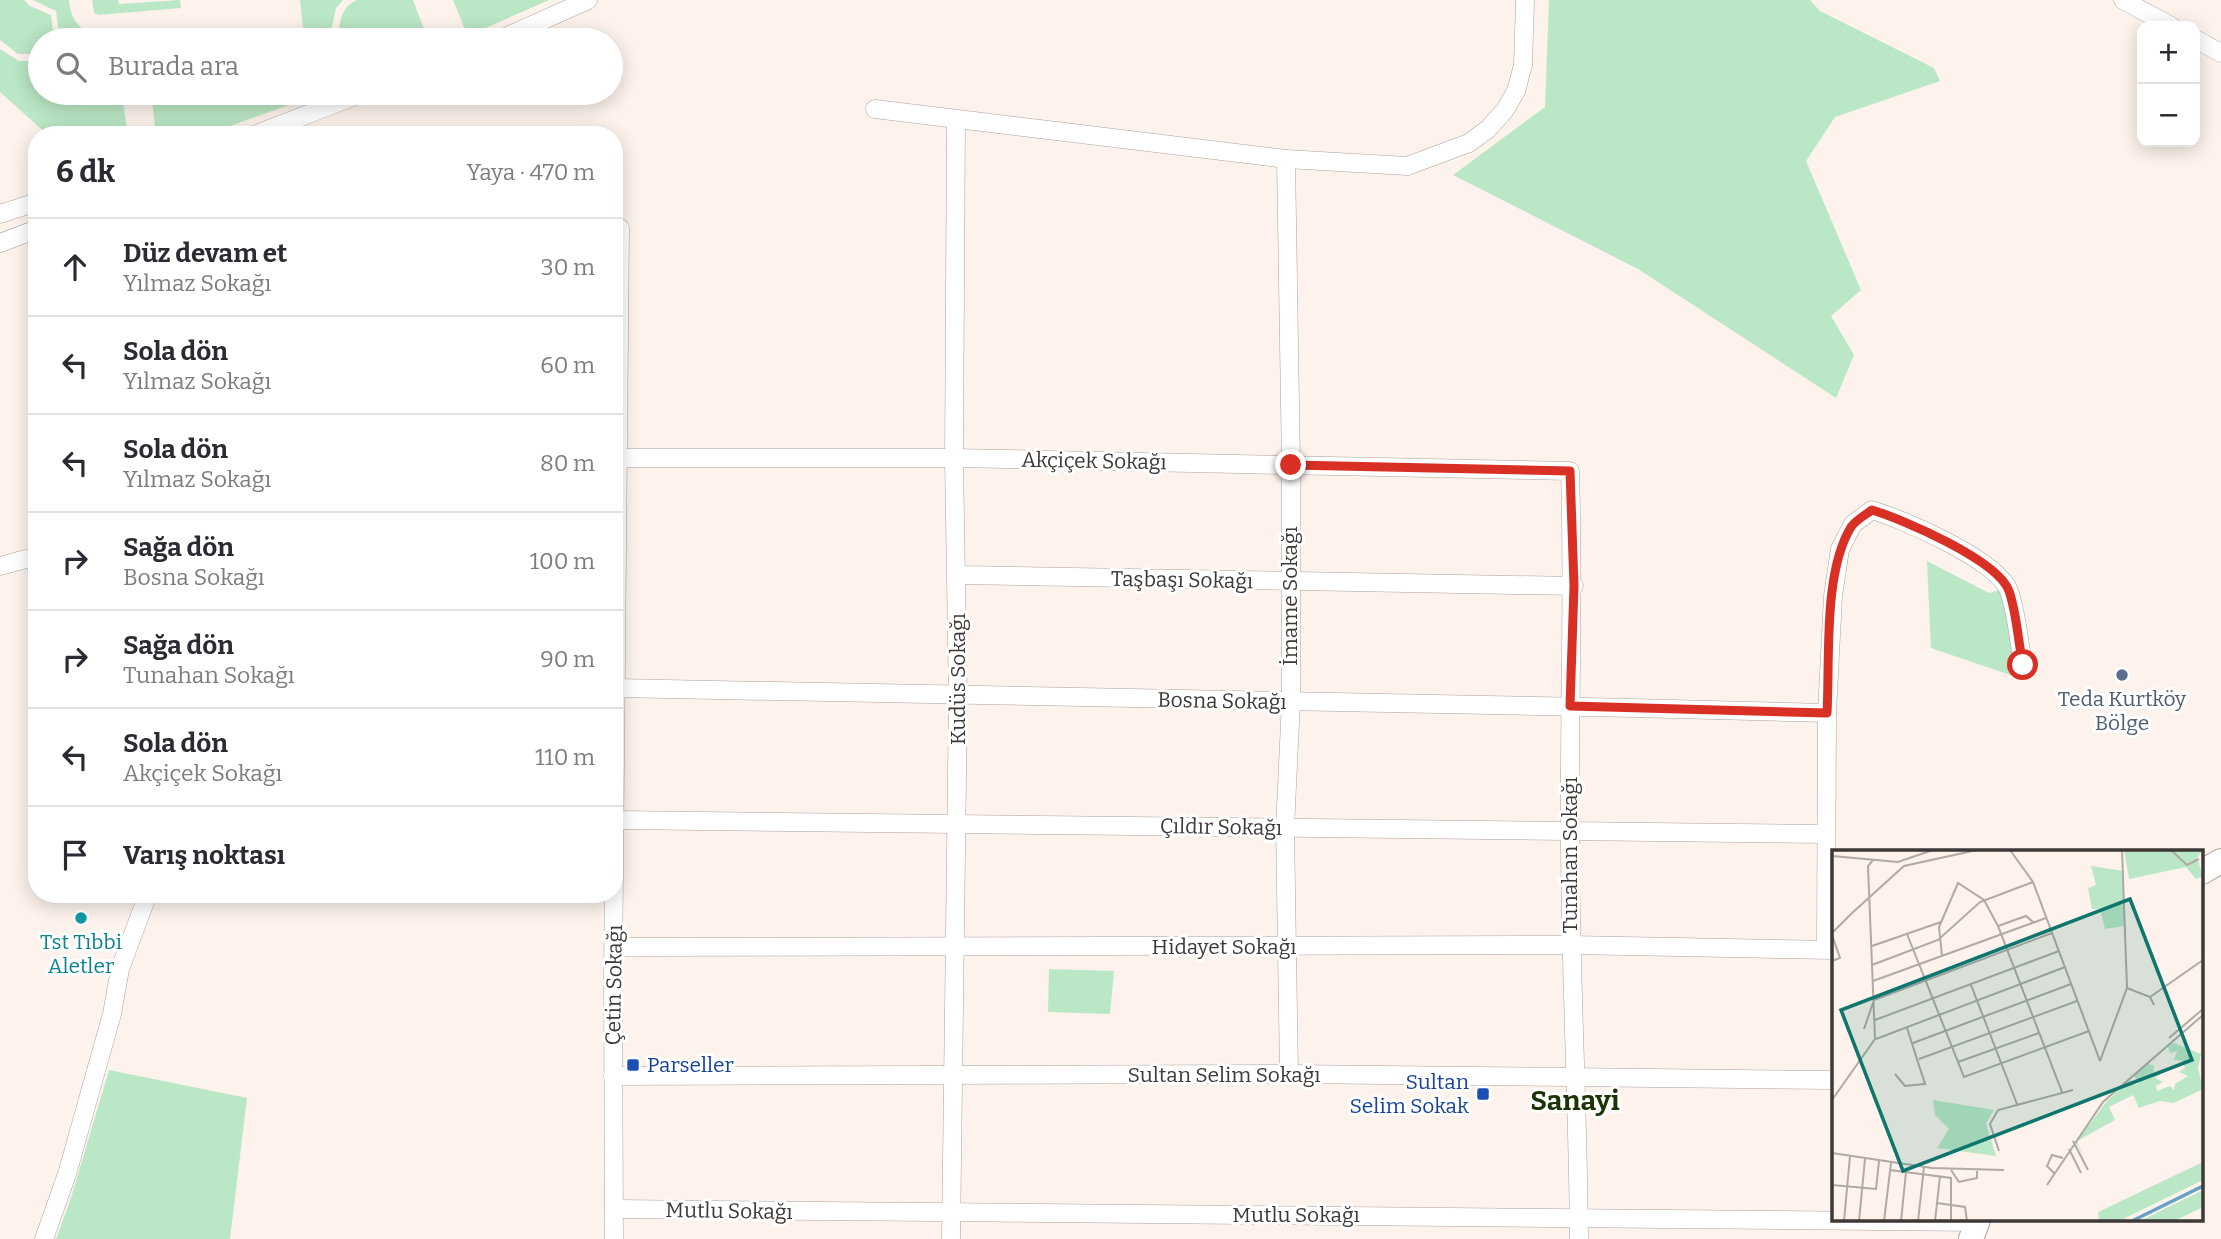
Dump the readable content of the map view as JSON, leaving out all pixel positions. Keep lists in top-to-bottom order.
{
  "streets": {
    "street": [
      "Akçiçek Sokağı",
      "Taşbaşı Sokağı",
      "İmame Sokağı",
      "Kudüs Sokağı",
      "Bosna Sokağı",
      "Çıldır Sokağı",
      "Tunahan Sokağı",
      "Hidayet Sokağı",
      "Çetin Sokağı",
      "Sultan Selim Sokağı",
      "Mutlu Sokağı"
    ]
  },
  "crossings": [
    ["Akçiçek Sokağı", "İmame Sokağı"],
    ["Akçiçek Sokağı", "Kudüs Sokağı"],
    ["Akçiçek Sokağı", "Tunahan Sokağı"],
    ["Taşbaşı Sokağı", "İmame Sokağı"],
    ["Taşbaşı Sokağı", "Kudüs Sokağı"],
    ["Taşbaşı Sokağı", "Tunahan Sokağı"],
    ["İmame Sokağı", "Bosna Sokağı"],
    ["İmame Sokağı", "Çıldır Sokağı"],
    ["İmame Sokağı", "Hidayet Sokağı"],
    ["İmame Sokağı", "Sultan Selim Sokağı"],
    ["Kudüs Sokağı", "Bosna Sokağı"],
    ["Kudüs Sokağı", "Çıldır Sokağı"],
    ["Kudüs Sokağı", "Hidayet Sokağı"],
    ["Kudüs Sokağı", "Sultan Selim Sokağı"],
    ["Kudüs Sokağı", "Mutlu Sokağı"],
    ["Bosna Sokağı", "Tunahan Sokağı"],
    ["Çıldır Sokağı", "Tunahan Sokağı"],
    ["Tunahan Sokağı", "Hidayet Sokağı"],
    ["Tunahan Sokağı", "Sultan Selim Sokağı"],
    ["Tunahan Sokağı", "Mutlu Sokağı"],
    ["Hidayet Sokağı", "Çetin Sokağı"],
    ["Çetin Sokağı", "Sultan Selim Sokağı"],
    ["Çetin Sokağı", "Mutlu Sokağı"]
  ],
  "districts": ["Sanayi"],
  "places": {
    "other": ["Teda Kurtköy Bölge", "Tst Tıbbi Aletler"],
    "transit": ["Parseller", "Sultan Selim Sokak"]
  },
  "page": {
    "map_buttons": ["+", "−"],
    "search": "Burada ara",
    "heading": ["6 dk", "Yaya · 470 m"],
    "list": [
      ["Düz devam et", "Yılmaz Sokağı", "30 m"],
      ["Sola dön", "Yılmaz Sokağı", "60 m"],
      ["Sola dön", "Yılmaz Sokağı", "80 m"],
      ["Sağa dön", "Bosna Sokağı", "100 m"],
      ["Sağa dön", "Tunahan Sokağı", "90 m"],
      ["Sola dön", "Akçiçek Sokağı", "110 m"],
      "Varış noktası"
    ]
  }
}
